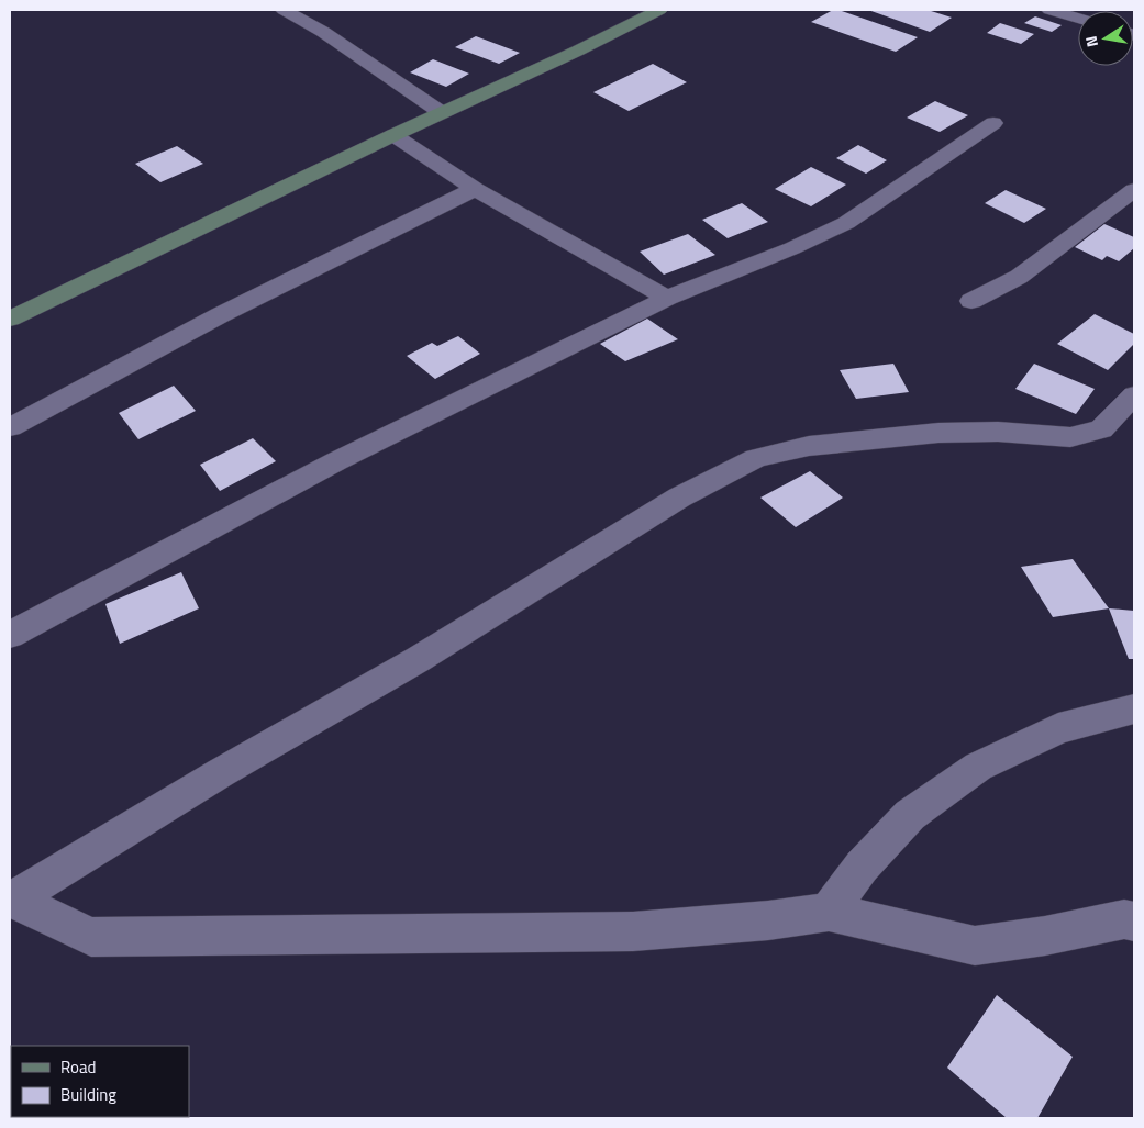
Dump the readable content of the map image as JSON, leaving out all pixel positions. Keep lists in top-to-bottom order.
{
  "legend": ["Road", "Building"],
  "north": "left"
}
